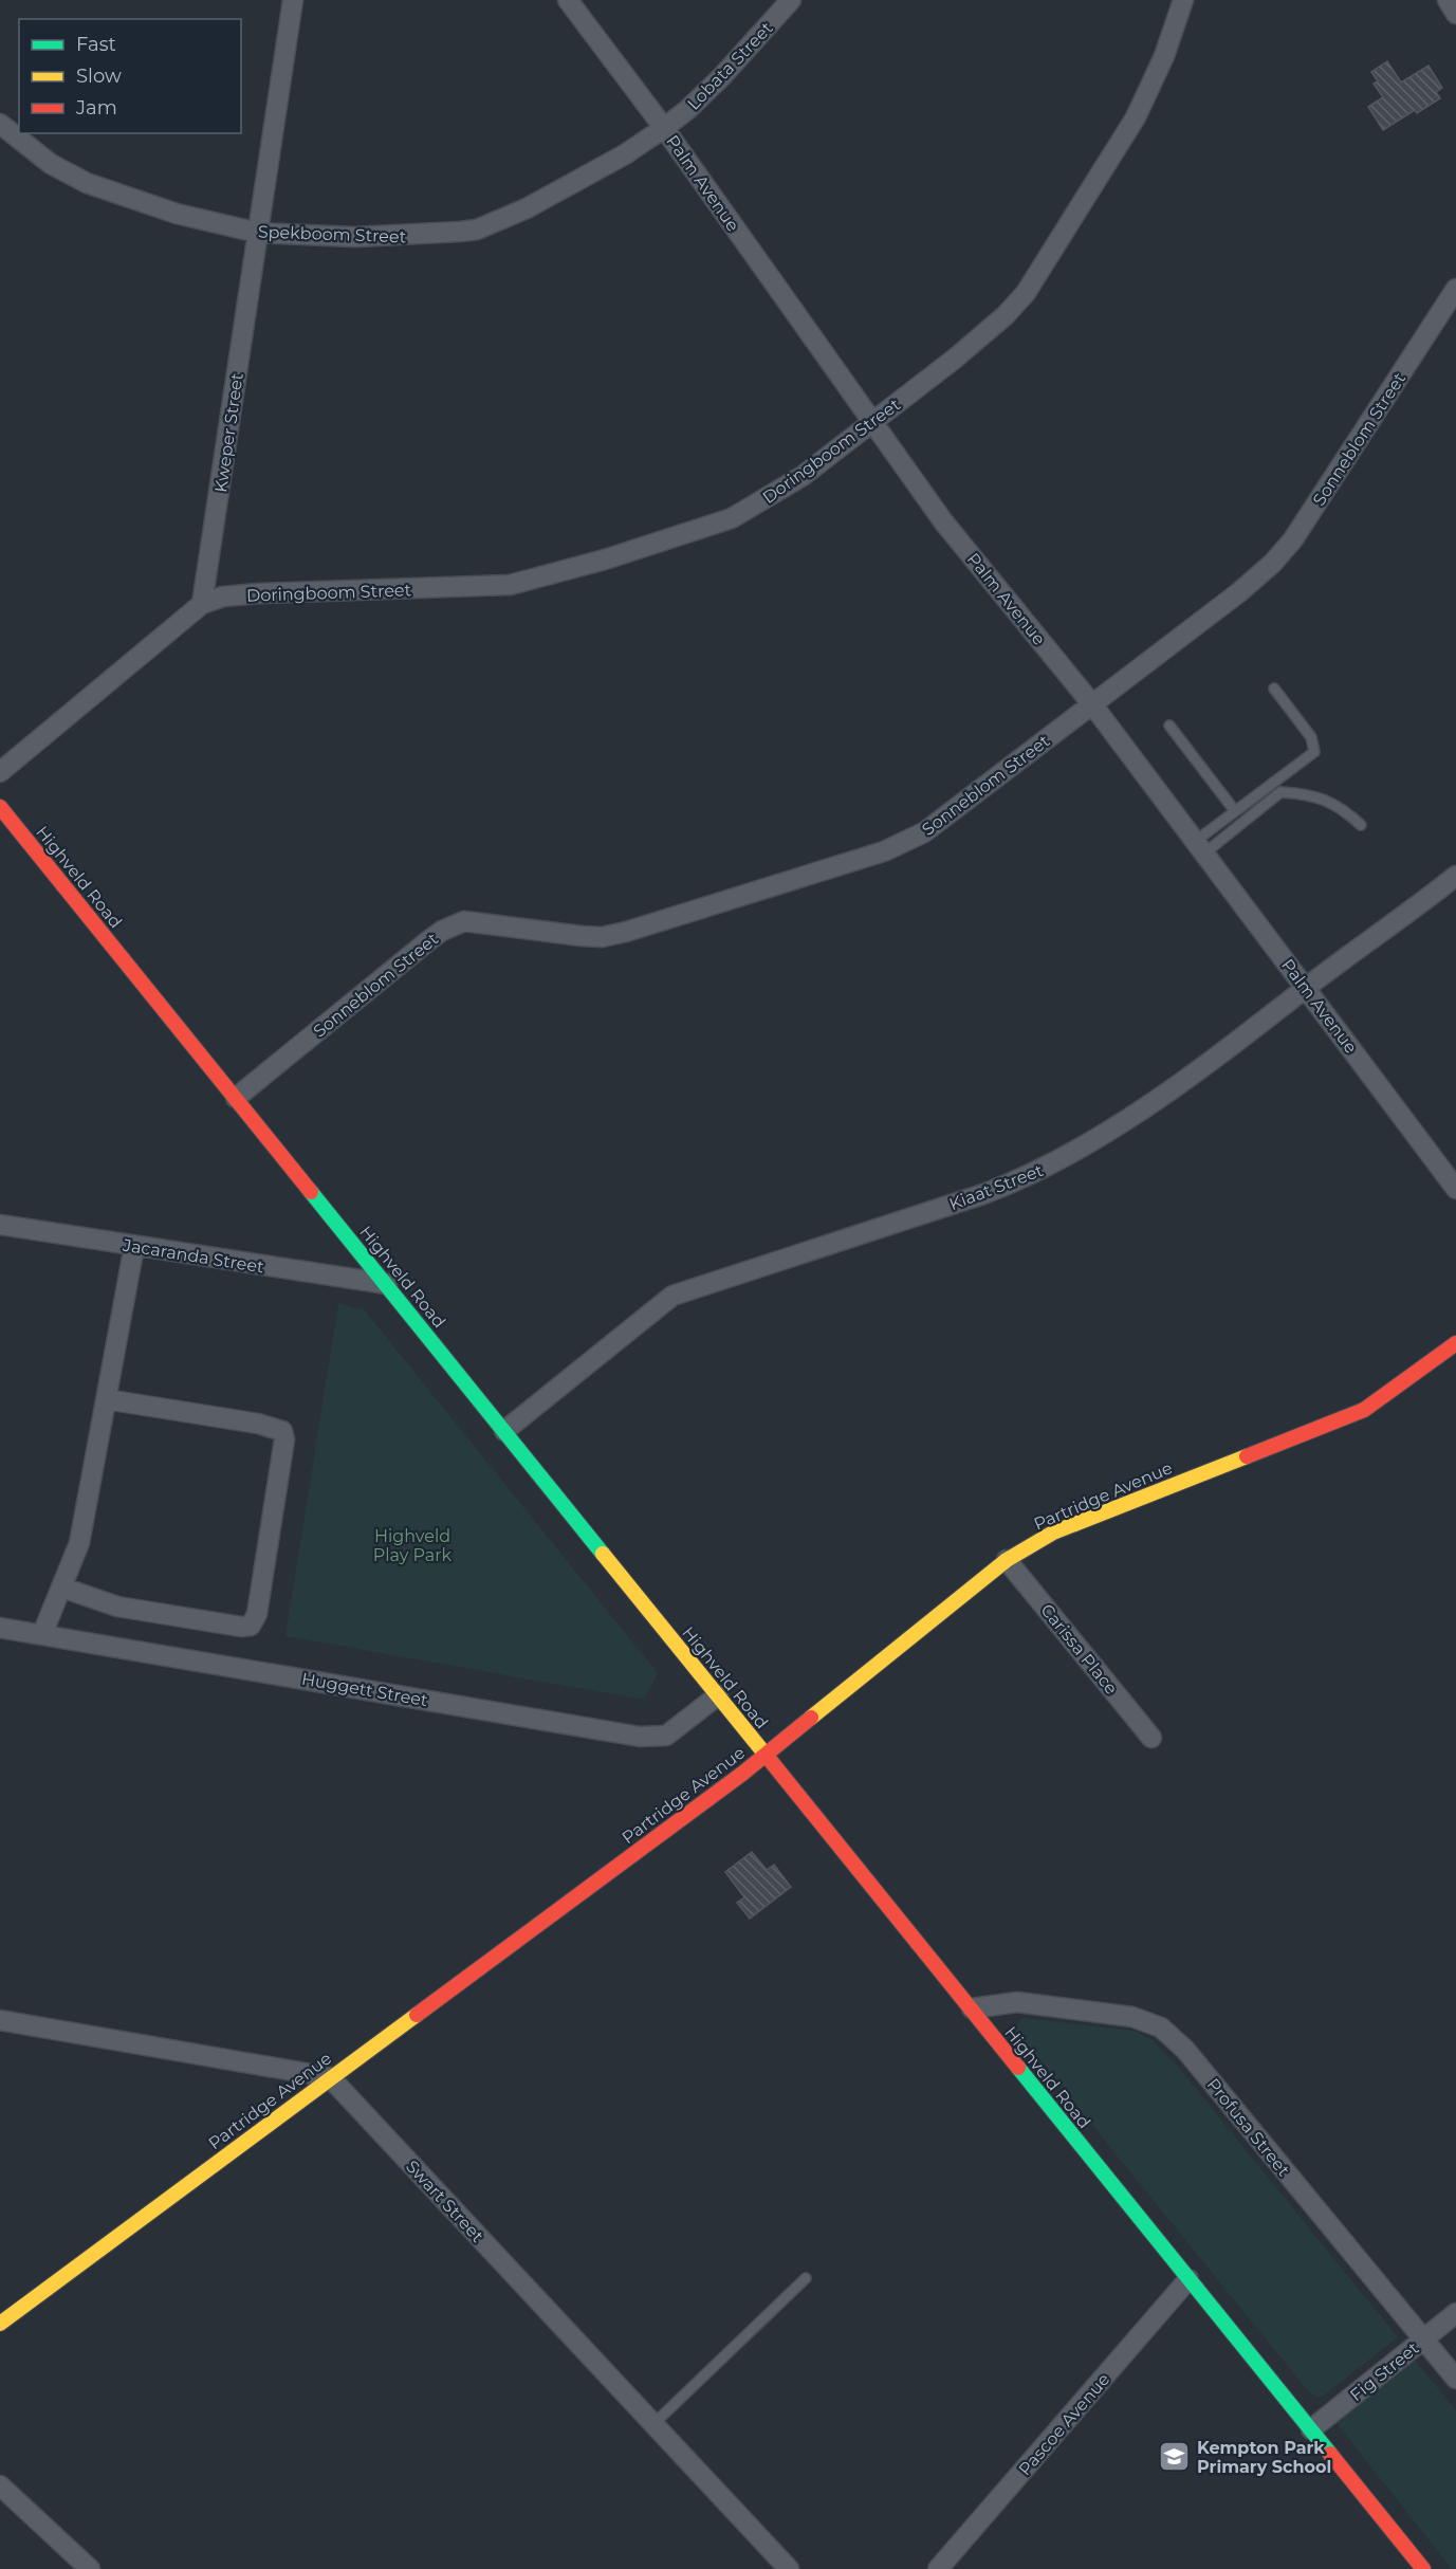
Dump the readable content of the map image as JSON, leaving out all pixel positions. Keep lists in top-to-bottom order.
{
  "streets": {
    "street": [
      "Lobata Street",
      "Palm Avenue",
      "Spekboom Street",
      "Kweper Street",
      "Sonneblom Street",
      "Doringboom Street",
      "Highveld Road",
      "Kiaat Street",
      "Jacaranda Street",
      "Partridge Avenue",
      "Carissa Place",
      "Huggett Street",
      "Profusa Street",
      "Swart Street",
      "Fig Street",
      "Pascoe Avenue"
    ]
  },
  "crossings": [
    ["Lobata Street", "Palm Avenue"],
    ["Lobata Street", "Spekboom Street"],
    ["Palm Avenue", "Spekboom Street"],
    ["Palm Avenue", "Sonneblom Street"],
    ["Palm Avenue", "Doringboom Street"],
    ["Palm Avenue", "Kiaat Street"],
    ["Spekboom Street", "Kweper Street"],
    ["Kweper Street", "Doringboom Street"],
    ["Sonneblom Street", "Highveld Road"],
    ["Highveld Road", "Kiaat Street"],
    ["Highveld Road", "Jacaranda Street"],
    ["Highveld Road", "Partridge Avenue"],
    ["Highveld Road", "Huggett Street"],
    ["Highveld Road", "Profusa Street"],
    ["Highveld Road", "Fig Street"],
    ["Highveld Road", "Pascoe Avenue"],
    ["Partridge Avenue", "Carissa Place"],
    ["Partridge Avenue", "Swart Street"],
    ["Profusa Street", "Fig Street"]
  ],
  "parks": ["Highveld Play Park"],
  "places": {
    "school or university": ["Kempton Park Primary School"]
  },
  "legend": ["Fast", "Slow", "Jam"]
}
